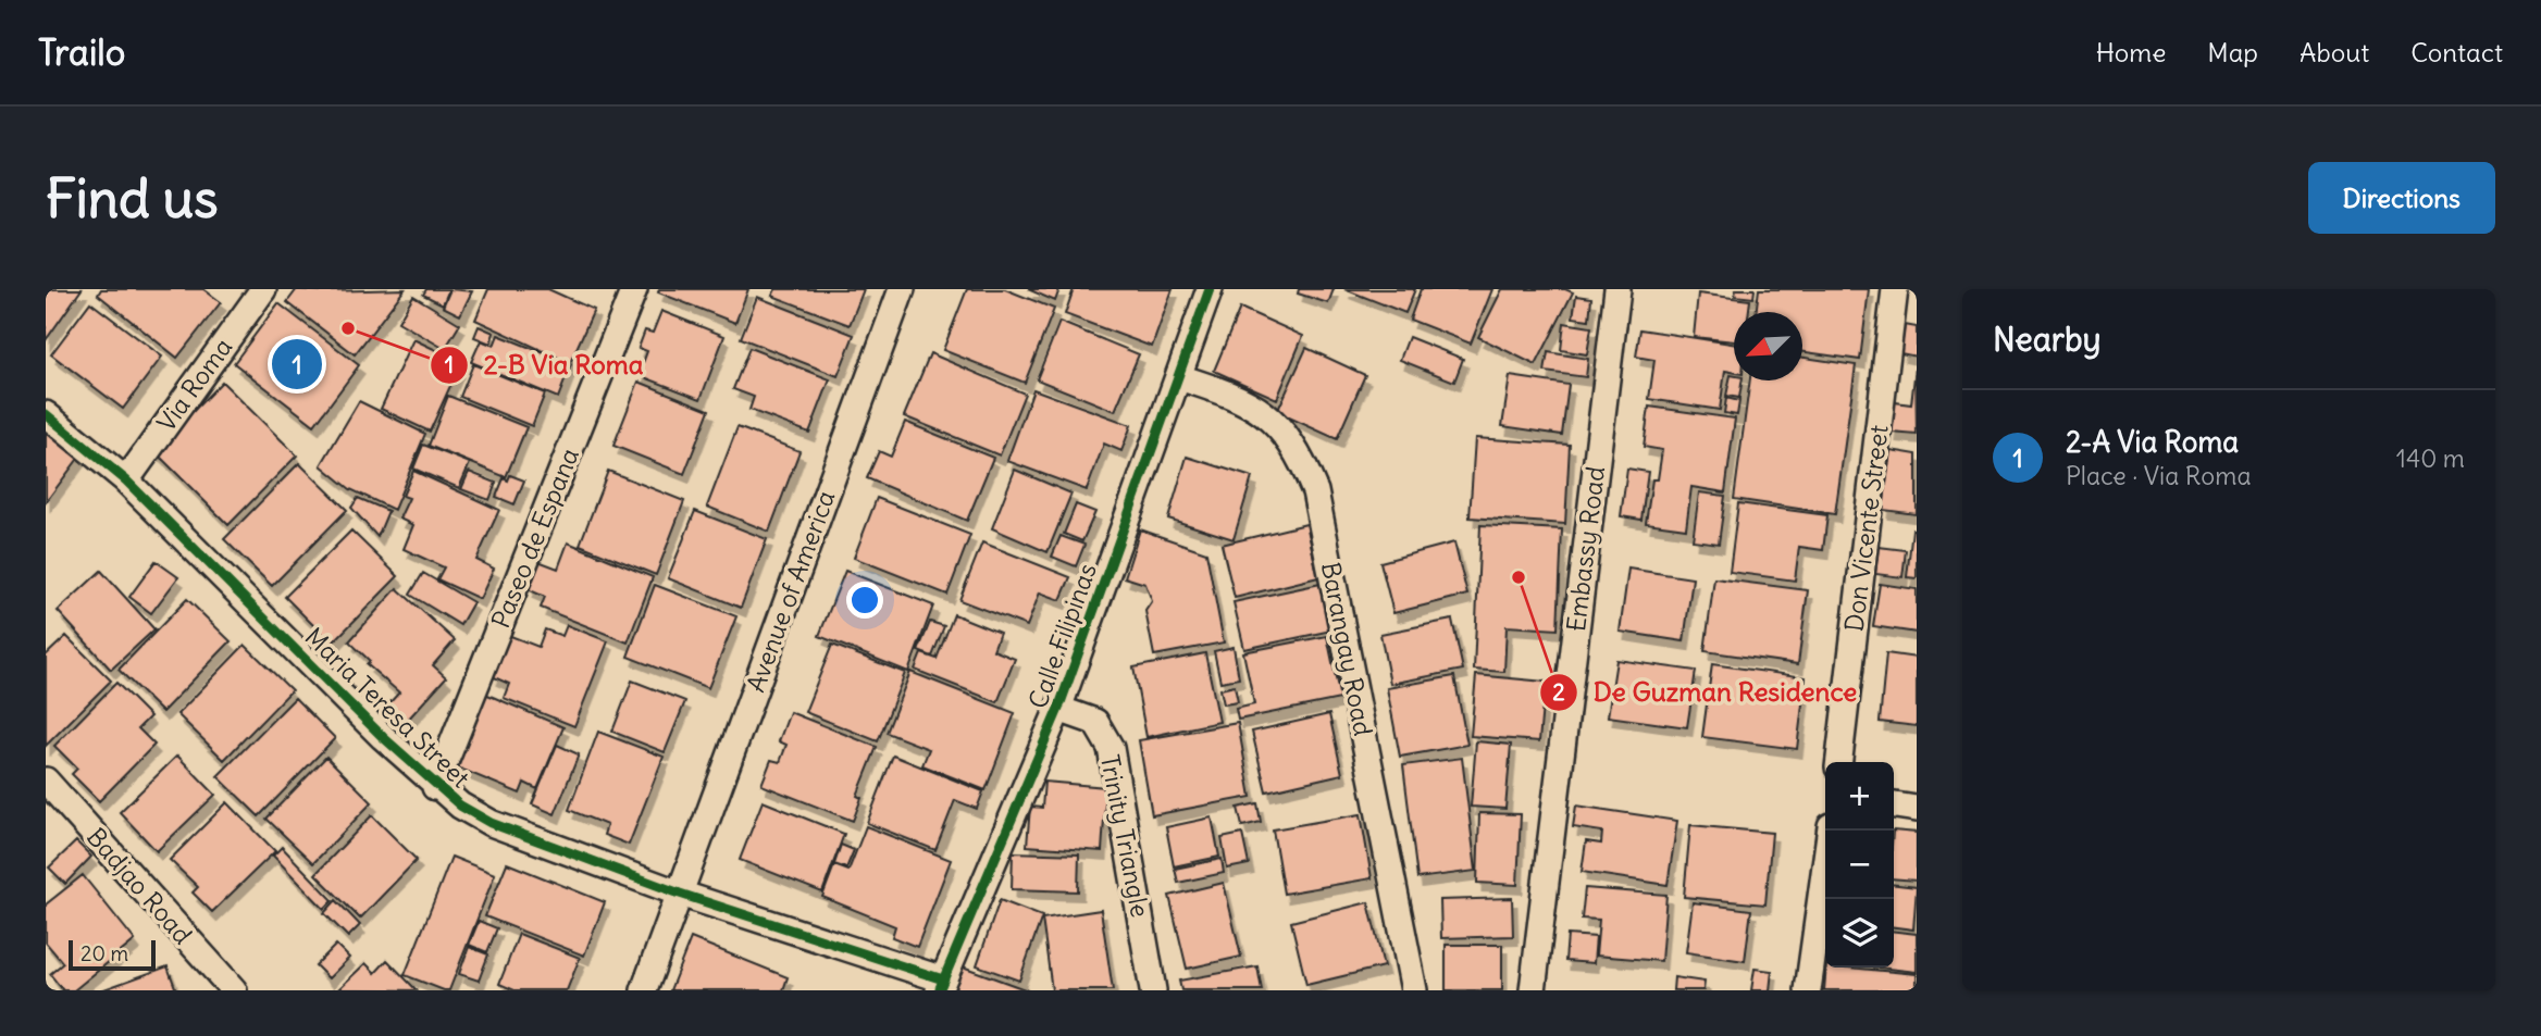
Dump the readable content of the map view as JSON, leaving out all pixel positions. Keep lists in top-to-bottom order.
{
  "streets": {
    "street": [
      "Via Roma",
      "Don Vicente Street",
      "Paseo de Espana",
      "Embassy Road",
      "Avenue of America",
      "Calle Filipinas",
      "Barangay Road",
      "Maria Teresa Street",
      "Trinity Triangle",
      "Badjao Road"
    ]
  },
  "crossings": [
    ["Via Roma", "Maria Teresa Street"],
    ["Paseo de Espana", "Maria Teresa Street"],
    ["Avenue of America", "Maria Teresa Street"],
    ["Calle Filipinas", "Barangay Road"],
    ["Calle Filipinas", "Maria Teresa Street"],
    ["Calle Filipinas", "Trinity Triangle"]
  ],
  "places": ["2-B Via Roma", "De Guzman Residence"],
  "scale_bar": "20 m",
  "north": "bottom left",
  "page": {
    "header": "Trailo",
    "nav": [
      "Home",
      "Map",
      "About",
      "Contact"
    ],
    "buttons": "Directions",
    "title": "Find us",
    "heading": "Nearby",
    "pins": "1",
    "list": [
      {
        "mark": "1",
        "name": "2-A Via Roma",
        "note": "Place · Via Roma",
        "value": "140 m"
      }
    ],
    "map_buttons": ["+", "−"],
    "scale": "20 m"
  }
}
